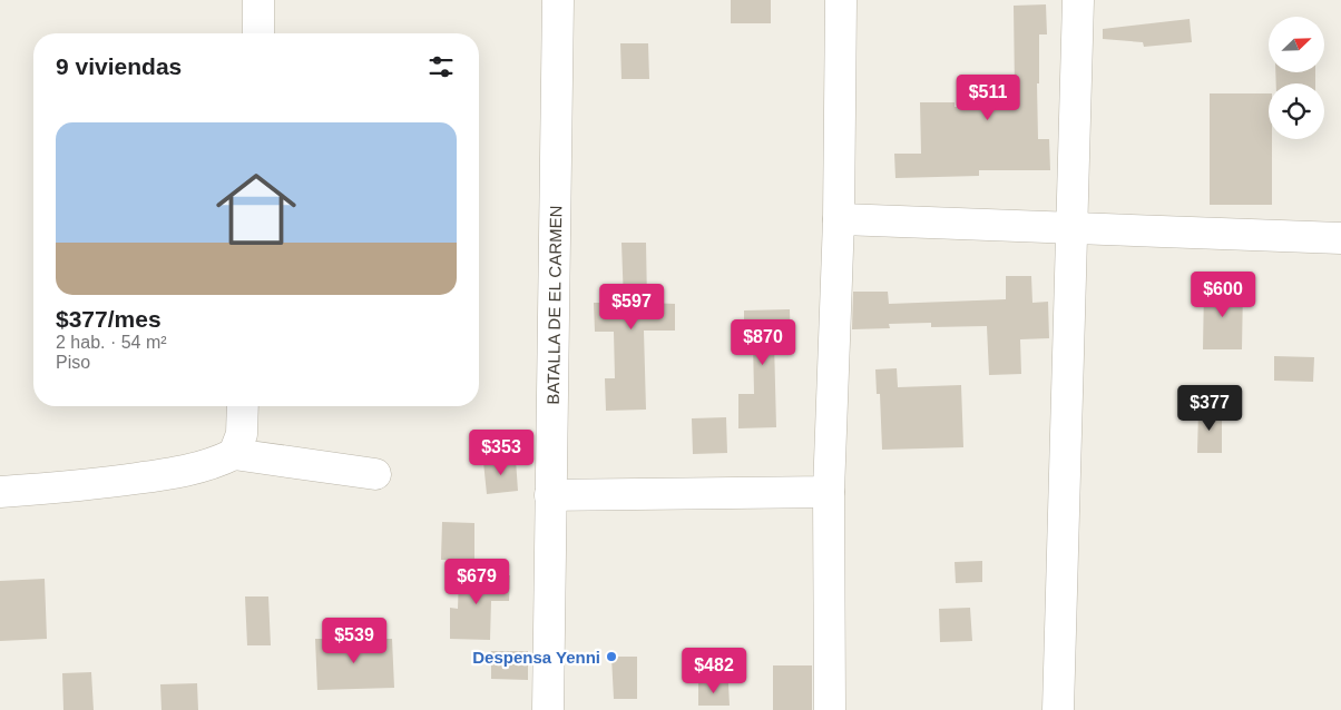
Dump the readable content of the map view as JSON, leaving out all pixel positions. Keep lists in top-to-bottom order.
{
  "streets": {
    "street": ["BATALLA DE EL CARMEN"]
  },
  "places": ["Despensa Yenni"],
  "north": "top right",
  "page": {
    "heading": "9 viviendas",
    "price": [
      "$511",
      "$600",
      "$597",
      "$870",
      "$377",
      "$353",
      "$679",
      "$539",
      "$482"
    ],
    "list": [
      {
        "name": "$377/mes",
        "note": "2 hab. · 54 m² · Piso"
      }
    ]
  }
}
